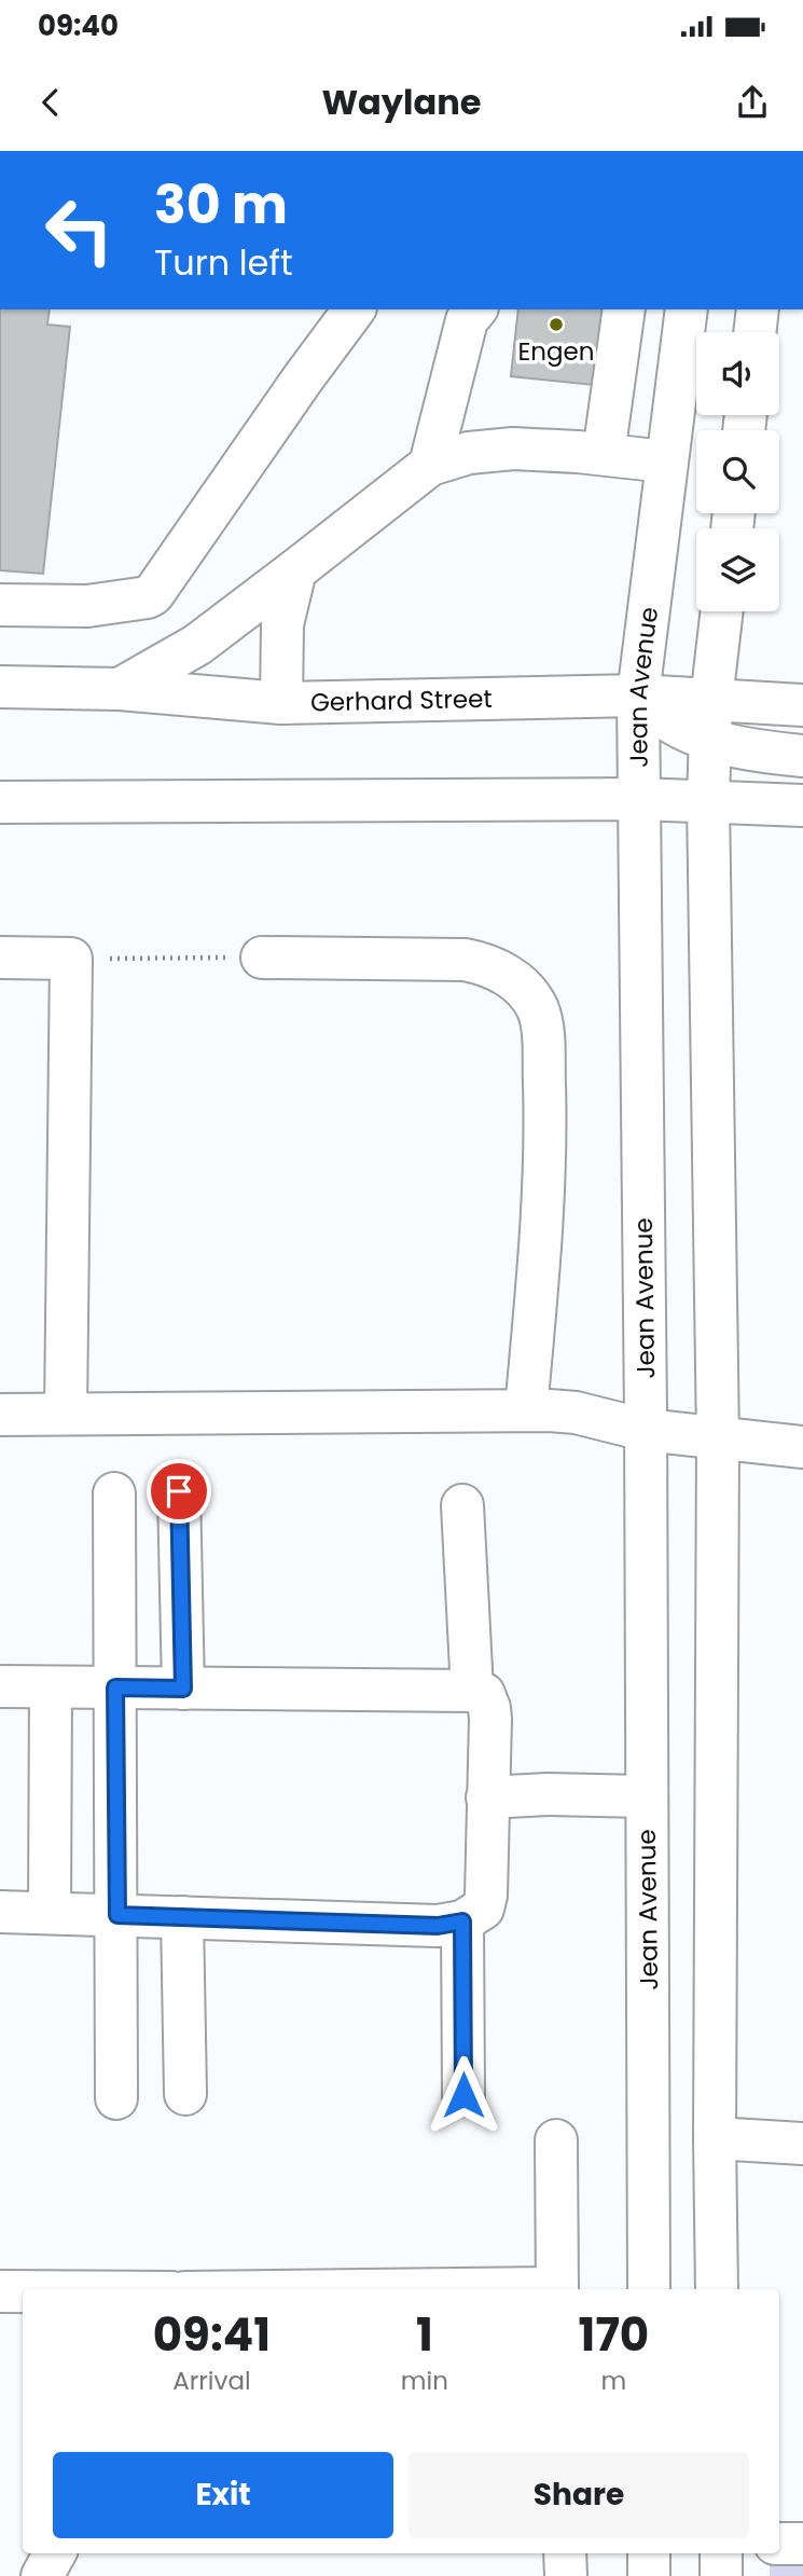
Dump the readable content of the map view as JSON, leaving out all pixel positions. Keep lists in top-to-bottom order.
{
  "streets": {
    "street": ["Jean Avenue", "Gerhard Street"]
  },
  "crossings": [
    ["Jean Avenue", "Gerhard Street"]
  ],
  "places": ["Engen"],
  "page": {
    "status": "09:40",
    "header": "Waylane",
    "turn": ["30 m", "Turn left"],
    "eta": [
      "09:41",
      "Arrival",
      "1",
      "min",
      "170",
      "m"
    ],
    "buttons": ["Exit", "Share"]
  }
}
